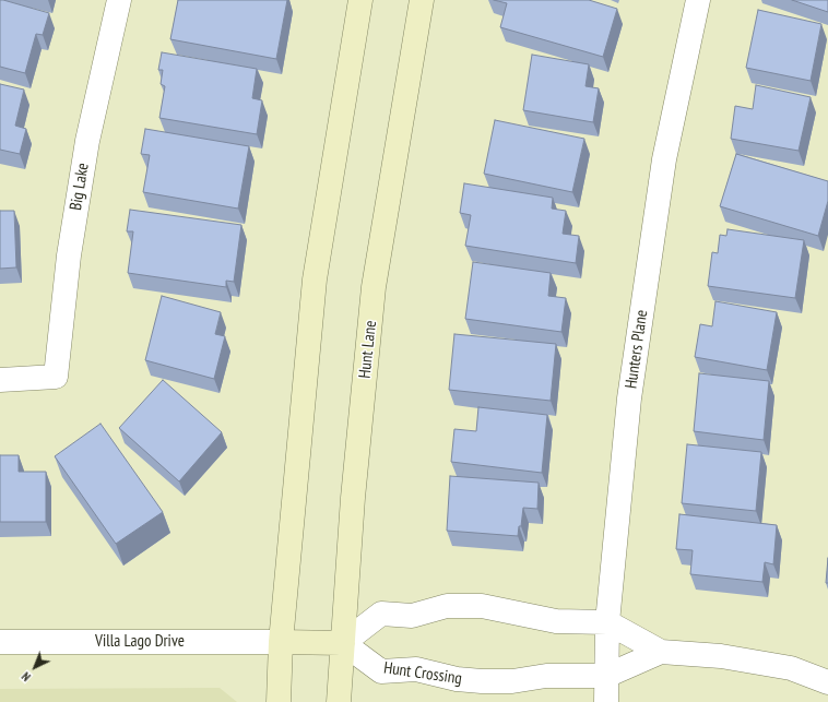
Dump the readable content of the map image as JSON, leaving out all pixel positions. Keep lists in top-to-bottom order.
{
  "streets": {
    "main road": ["Hunt Lane"],
    "street": [
      "Big Lake",
      "Hunters Plane",
      "Villa Lago Drive",
      "Hunt Crossing"
    ]
  },
  "crossings": [
    ["Hunt Lane", "Hunt Crossing"],
    ["Hunters Plane", "Hunt Crossing"]
  ],
  "north": "bottom left"
}
